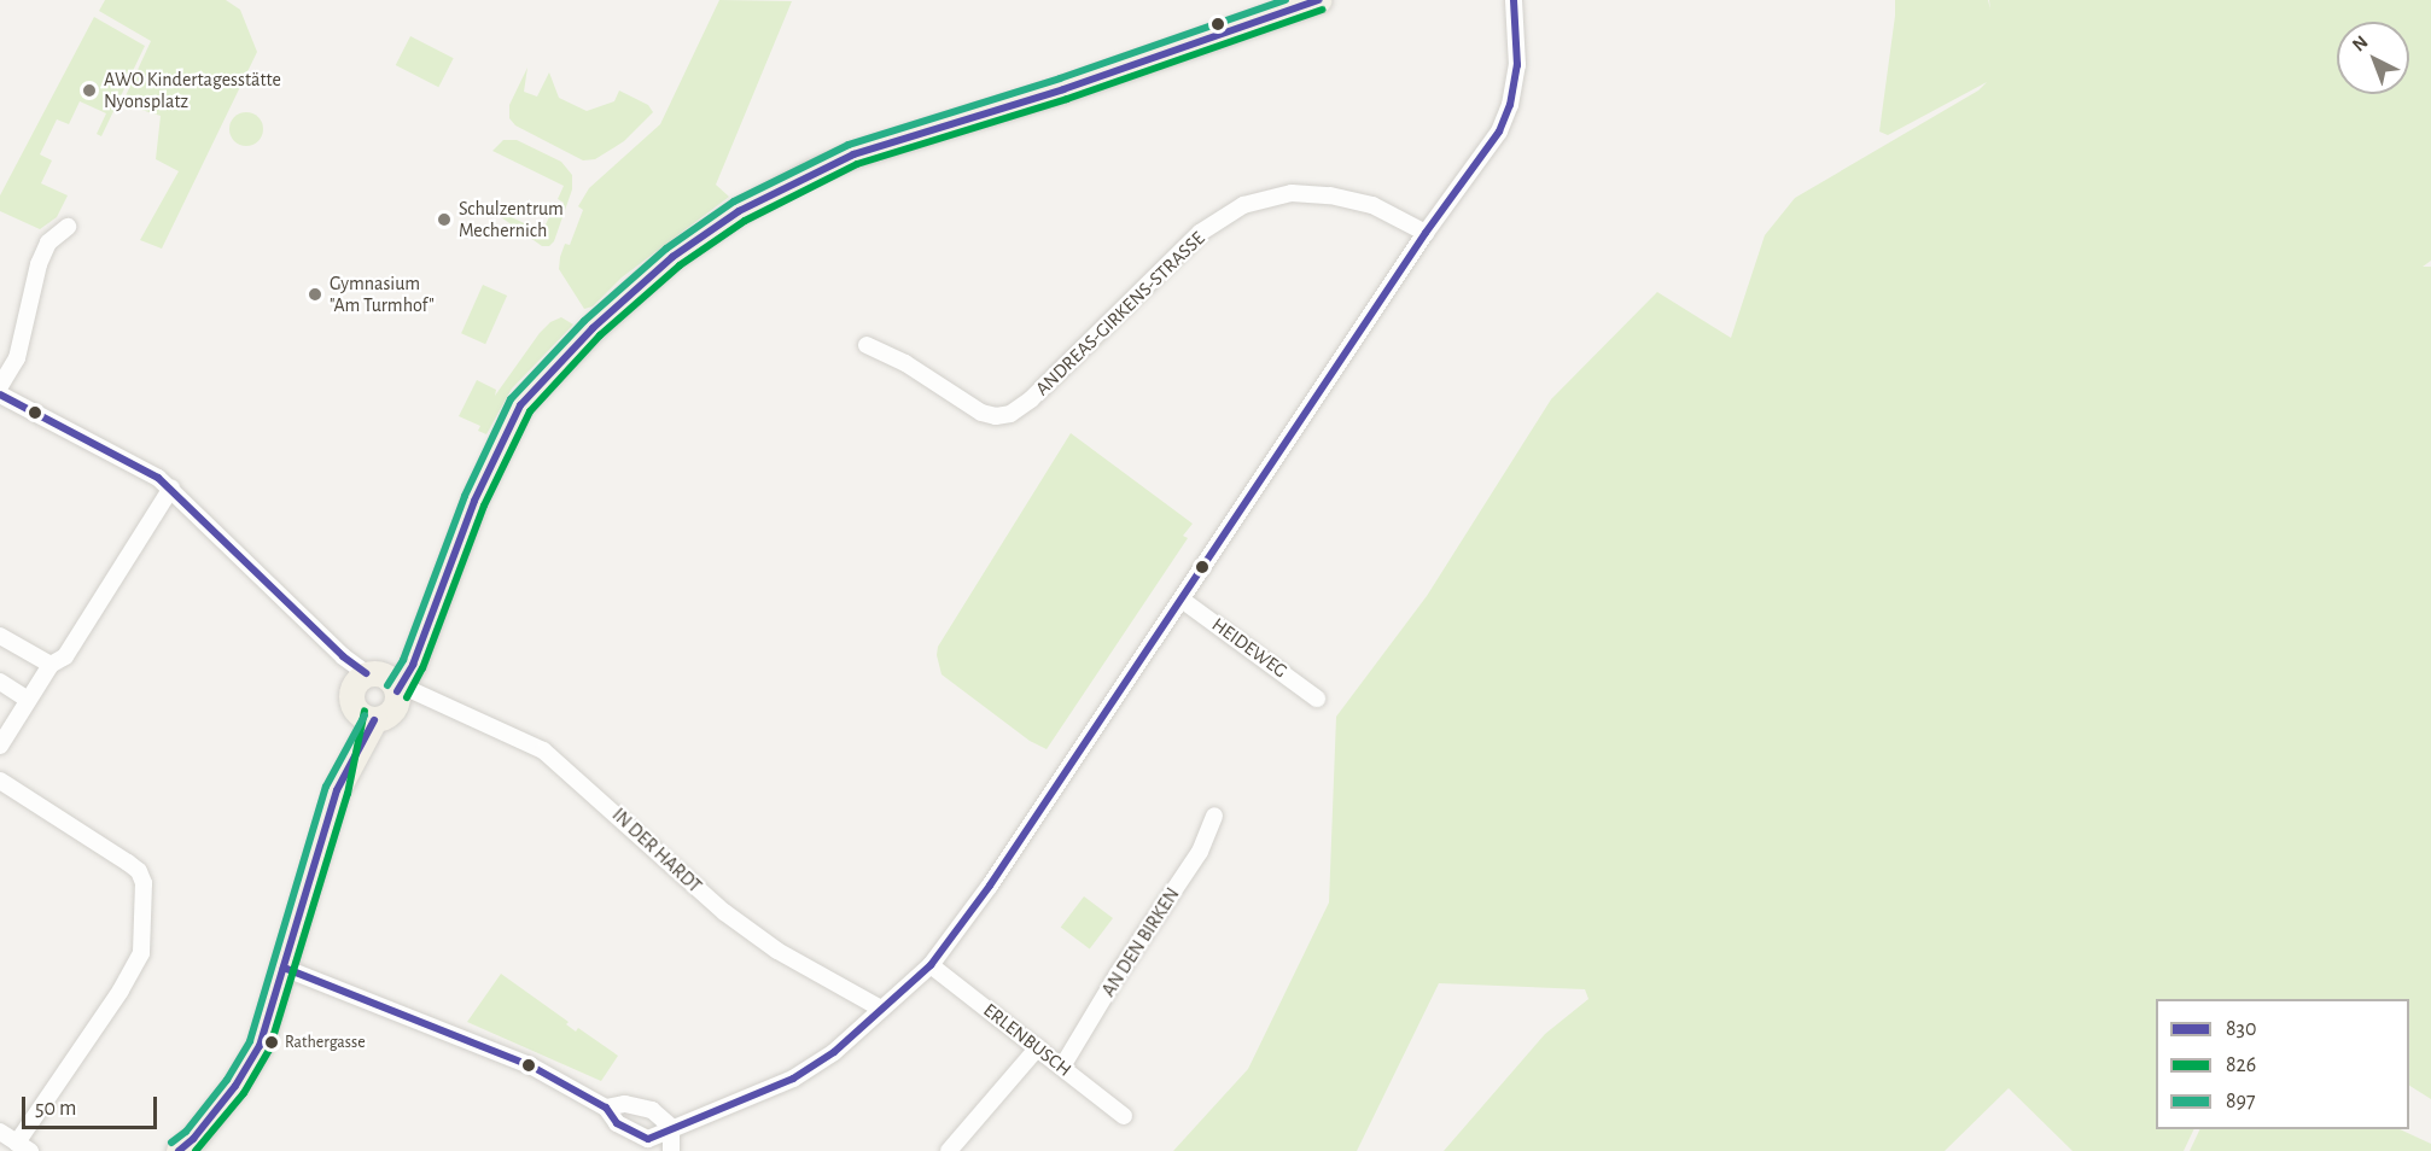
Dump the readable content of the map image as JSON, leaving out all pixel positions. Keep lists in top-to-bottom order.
{
  "streets": {
    "street": [
      "ANDREAS-GIRKENS-STRASSE",
      "HEIDEWEG",
      "IN DER HARDT",
      "AN DEN BIRKEN",
      "ERLENBUSCH"
    ]
  },
  "crossings": [
    ["AN DEN BIRKEN", "ERLENBUSCH"]
  ],
  "places": [
    "AWO Kindertagesstätte Nyonsplatz",
    "Schulzentrum Mechernich",
    "Gymnasium \"Am Turmhof\"",
    "Rathergasse"
  ],
  "lines": ["transit line 830", "transit line 897", "transit line 826"],
  "legend": ["830", "826", "897"],
  "scale_bar": "50 m",
  "north": "top left"
}
